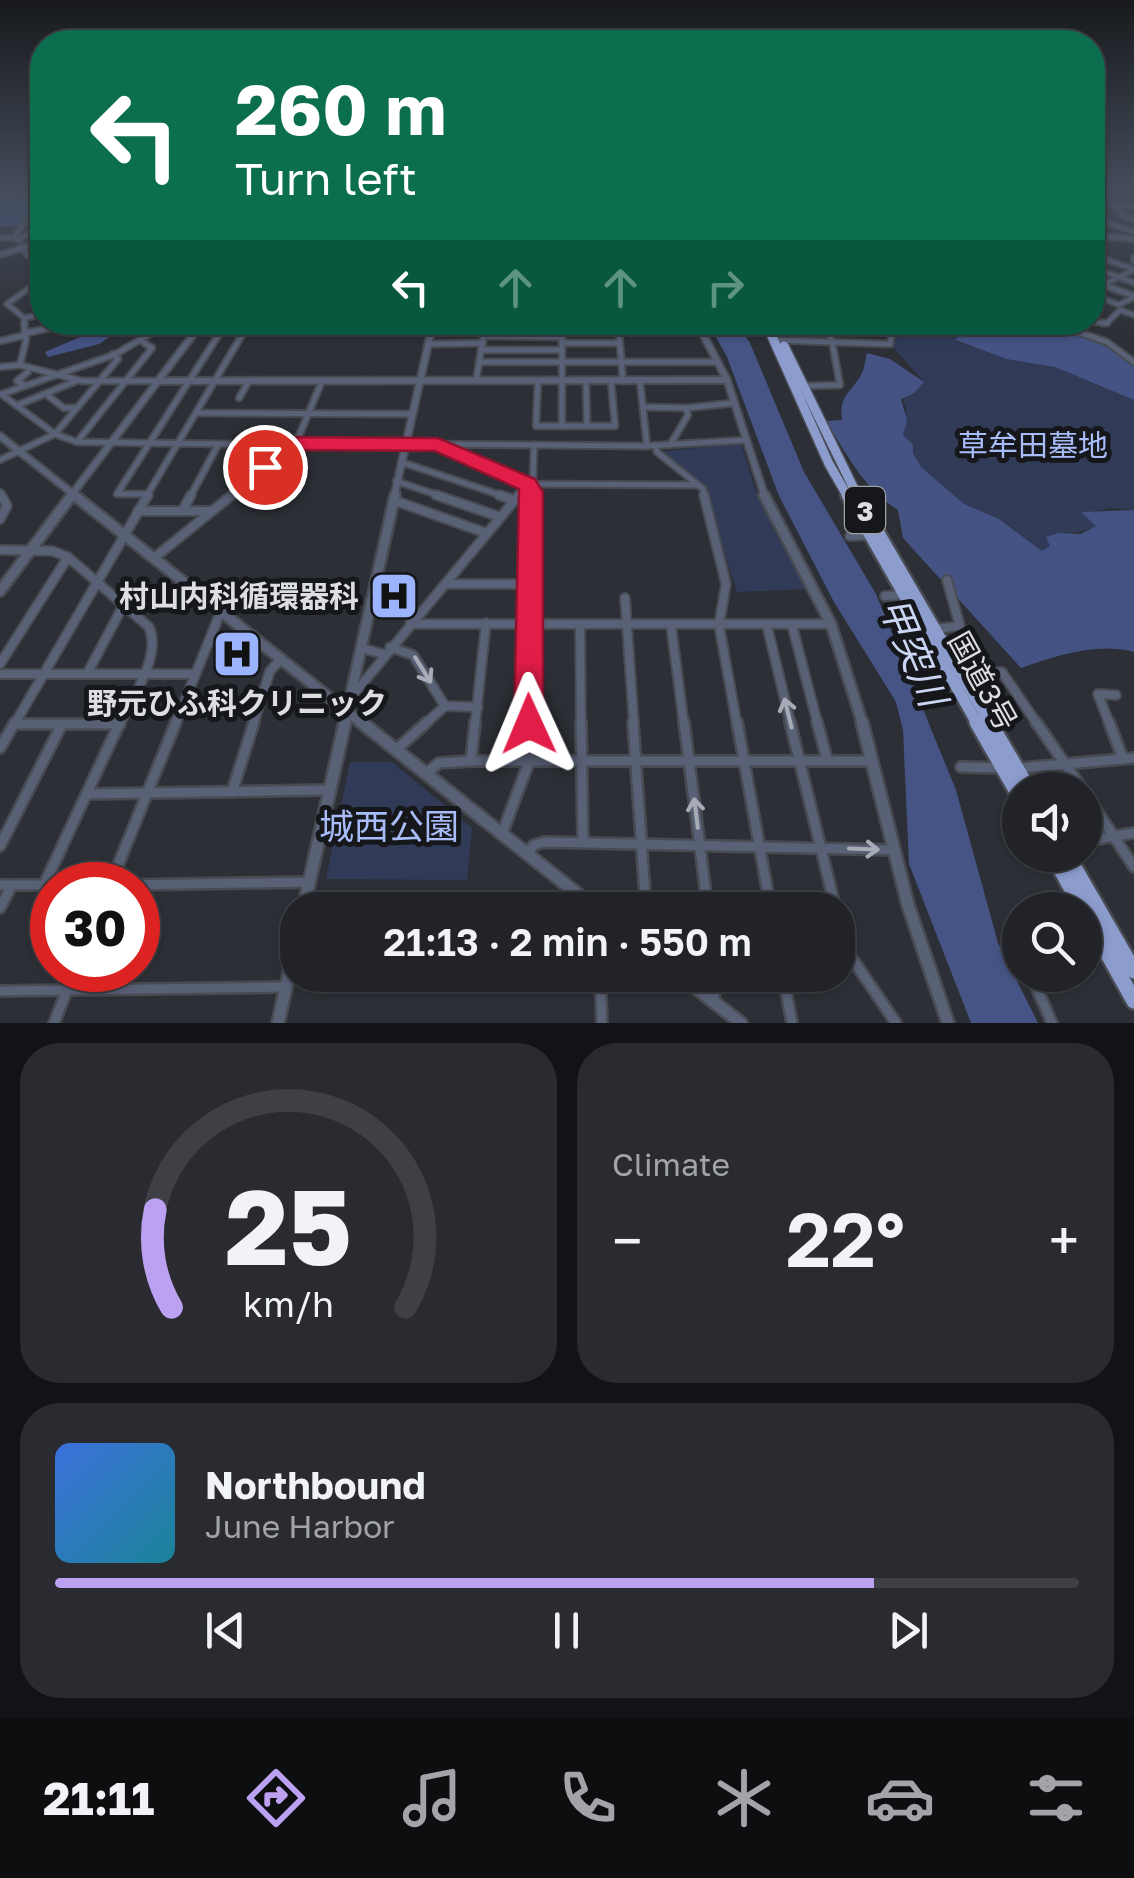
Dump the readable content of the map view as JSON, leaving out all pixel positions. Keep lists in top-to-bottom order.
{
  "streets": {
    "highway": ["3", "国道3号"]
  },
  "water": ["甲突川"],
  "parks": ["草牟田墓地", "城西公園"],
  "places": {
    "hospital": ["村山内科循環器科", "野元ひふ科クリニック"]
  },
  "page": {
    "turn": ["260 m", "Turn left"],
    "limit": "30",
    "trip": "21:13 · 2 min · 550 m",
    "tile": "Climate",
    "heat": ["−", "22°", "+"],
    "song": ["Northbound", "June Harbor"],
    "tabs": "21:11",
    "gauge": ["25", "km/h"]
  }
}
